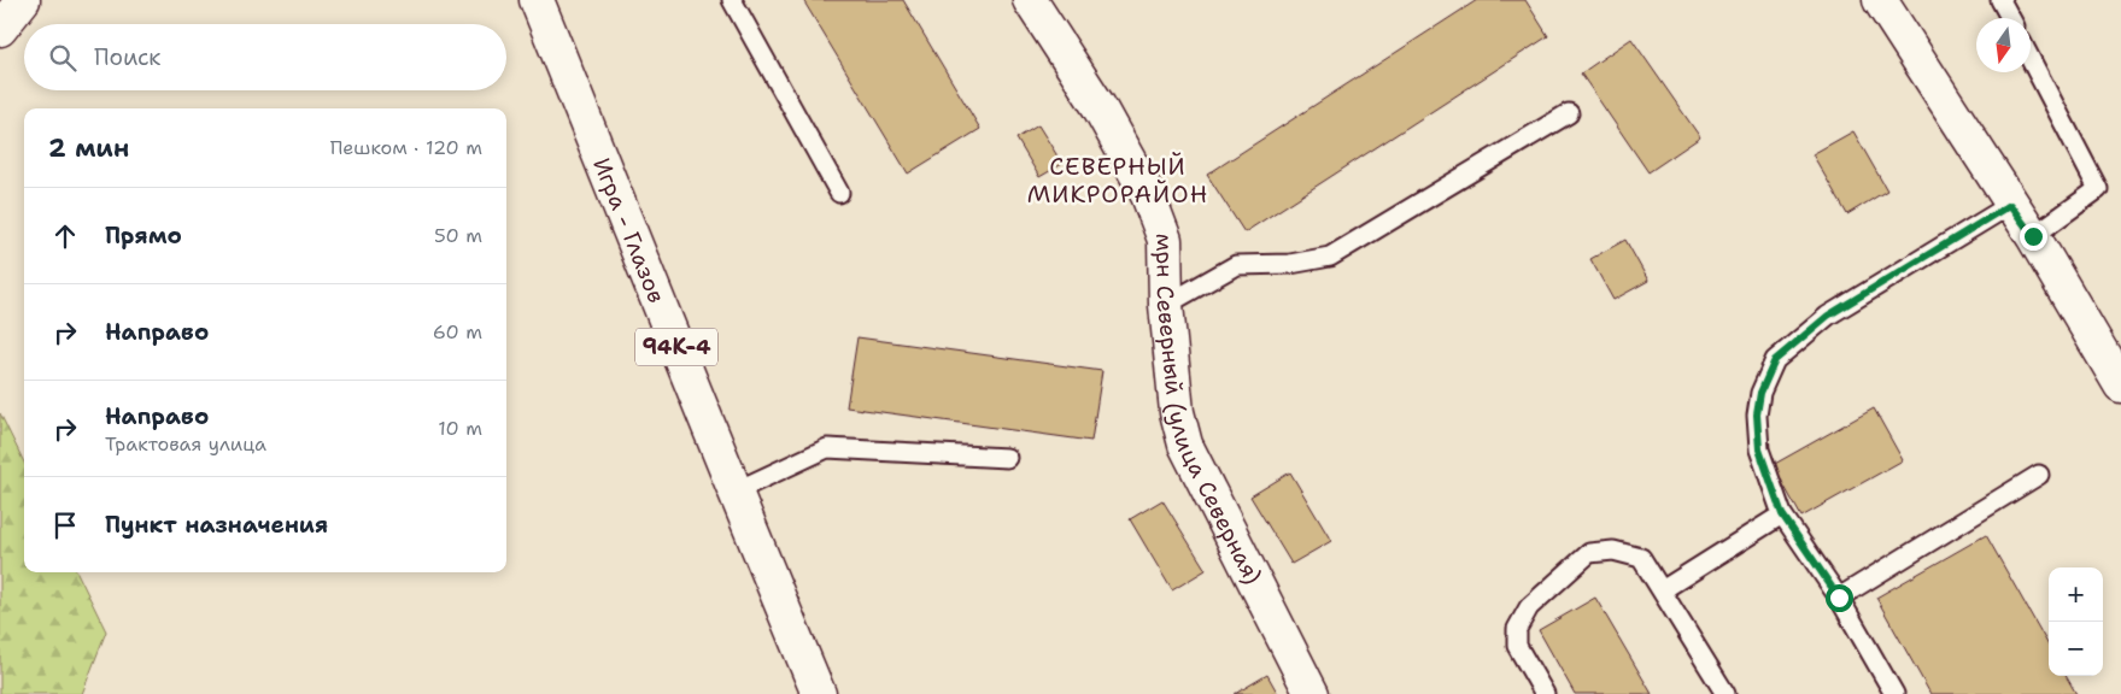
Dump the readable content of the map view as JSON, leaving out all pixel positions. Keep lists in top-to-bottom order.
{
  "streets": {
    "main road": ["Игра - Глазов", "94К-4", "мрн Северный (улица Северная)"]
  },
  "districts": ["СЕВЕРНЫЙ МИКРОРАЙОН"],
  "north": "bottom",
  "page": {
    "search": "Поиск",
    "heading": ["2 мин", "Пешком · 120 m"],
    "list": [
      ["Прямо", "50 m"],
      ["Направо", "60 m"],
      ["Направо", "Трактовая улица", "10 m"],
      "Пункт назначения"
    ],
    "map_buttons": ["+", "−"]
  }
}
